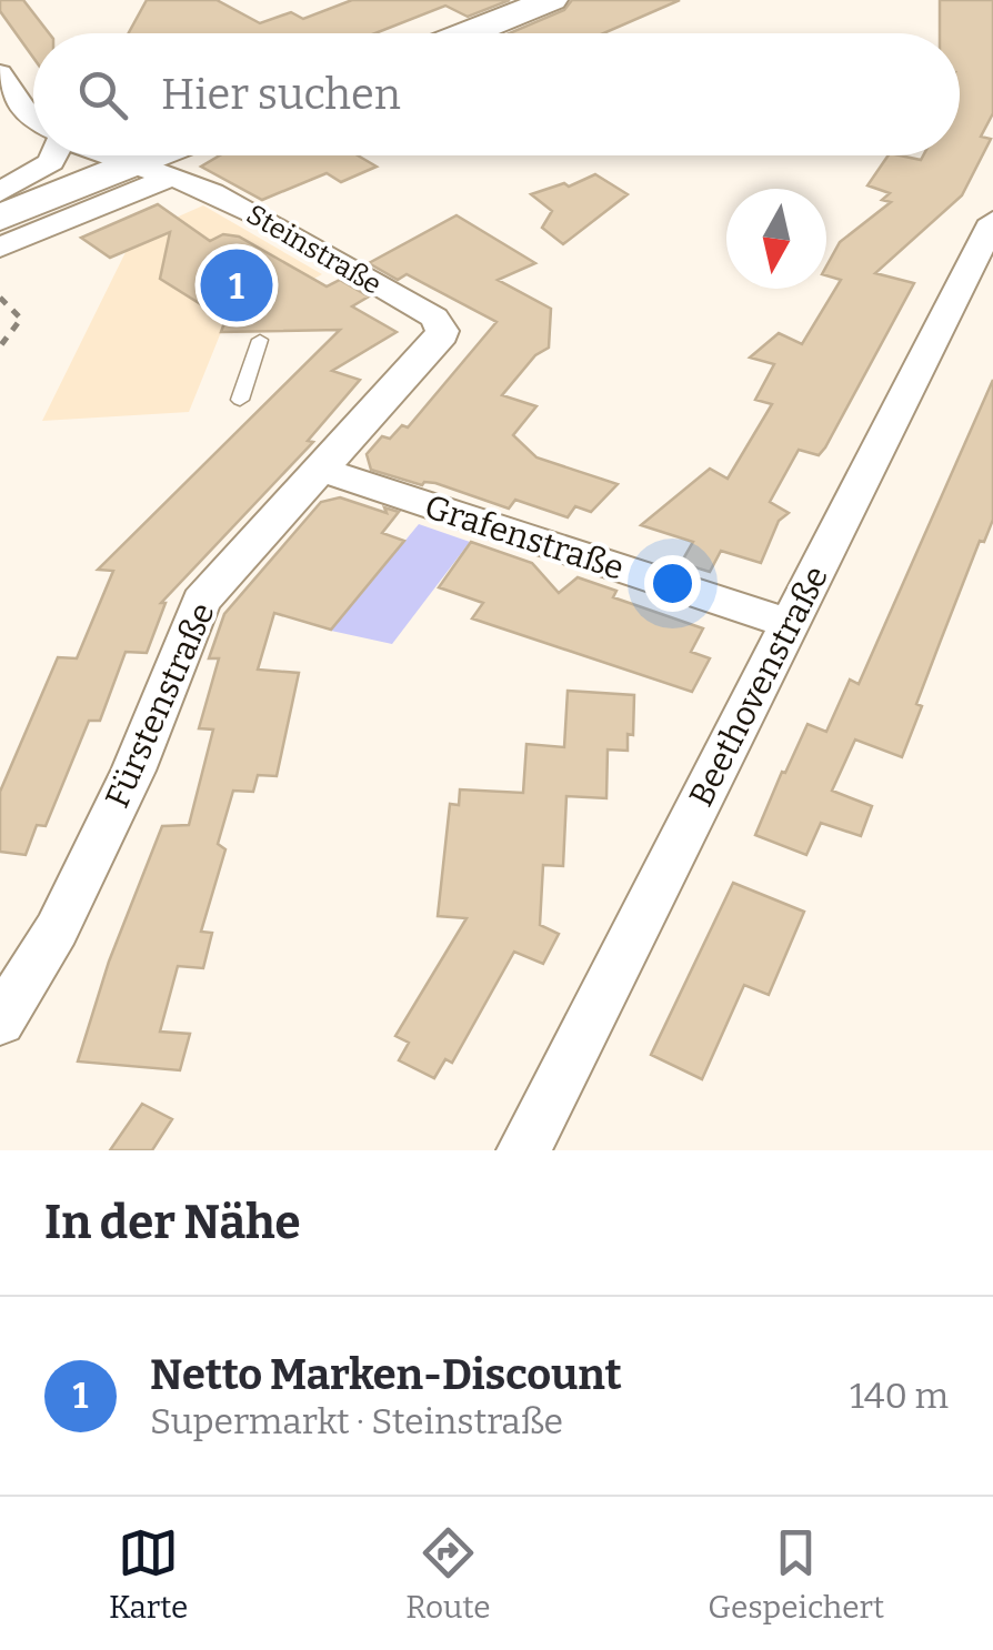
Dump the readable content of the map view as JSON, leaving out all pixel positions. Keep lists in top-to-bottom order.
{
  "streets": {
    "street": [
      "Steinstraße",
      "Grafenstraße",
      "Beethovenstraße",
      "Fürstenstraße"
    ]
  },
  "crossings": [
    ["Steinstraße", "Fürstenstraße"],
    ["Grafenstraße", "Beethovenstraße"],
    ["Grafenstraße", "Fürstenstraße"]
  ],
  "north": "bottom",
  "page": {
    "search": "Hier suchen",
    "pins": "1",
    "heading": "In der Nähe",
    "list": [
      {
        "mark": "1",
        "name": "Netto Marken-Discount",
        "note": "Supermarkt · Steinstraße",
        "value": "140 m"
      }
    ],
    "nav": ["Karte", "Route", "Gespeichert"]
  }
}
